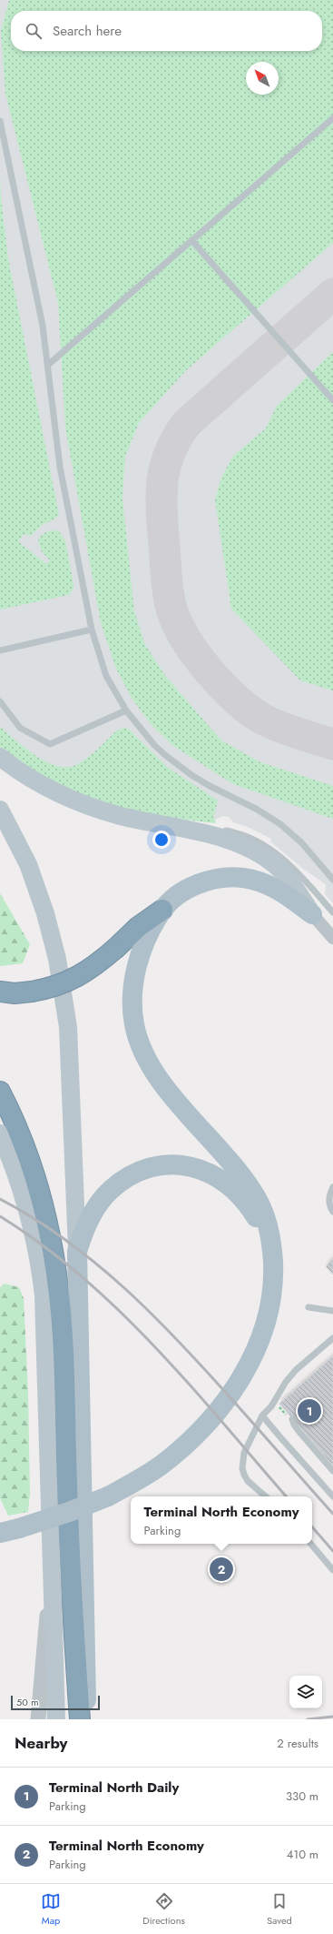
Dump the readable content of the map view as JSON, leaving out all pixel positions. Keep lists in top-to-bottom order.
{
  "scale_bar": "50 m",
  "north": "top left",
  "page": {
    "search": "Search here",
    "pins": ["1", "2"],
    "popup": ["Terminal North Economy", "Parking"],
    "scale": "50 m",
    "heading": ["Nearby", "2 results"],
    "list": [
      {
        "mark": "1",
        "name": "Terminal North Daily",
        "note": "Parking",
        "value": "330 m"
      },
      {
        "mark": "2",
        "name": "Terminal North Economy",
        "note": "Parking",
        "value": "410 m"
      }
    ],
    "nav": ["Map", "Directions", "Saved"]
  }
}
